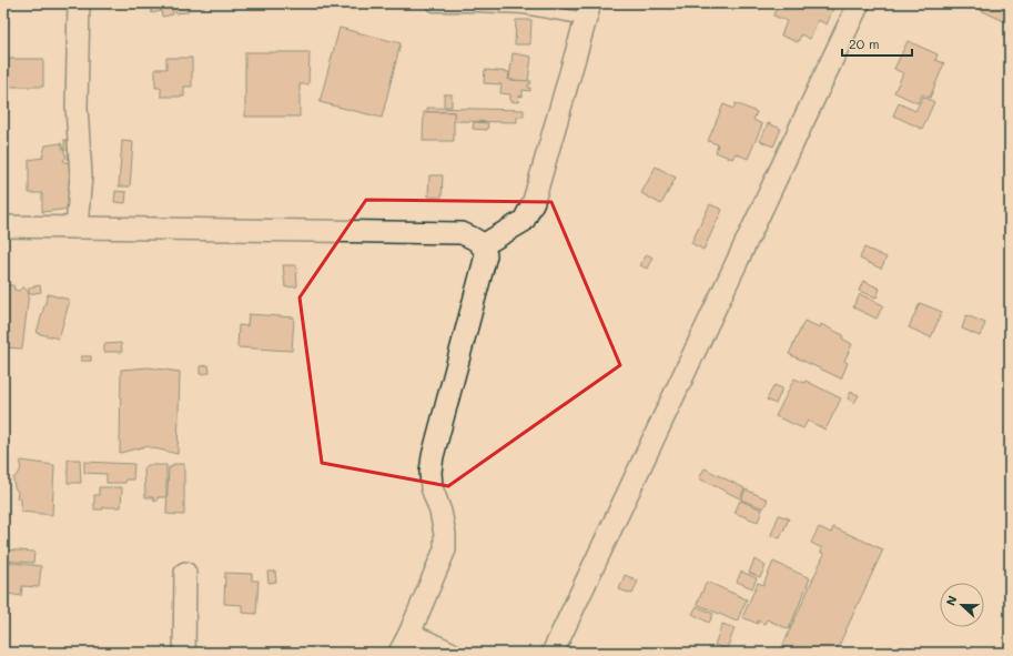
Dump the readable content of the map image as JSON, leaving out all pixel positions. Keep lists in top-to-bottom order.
{
  "scale_bar": "20 m",
  "north": "left"
}
